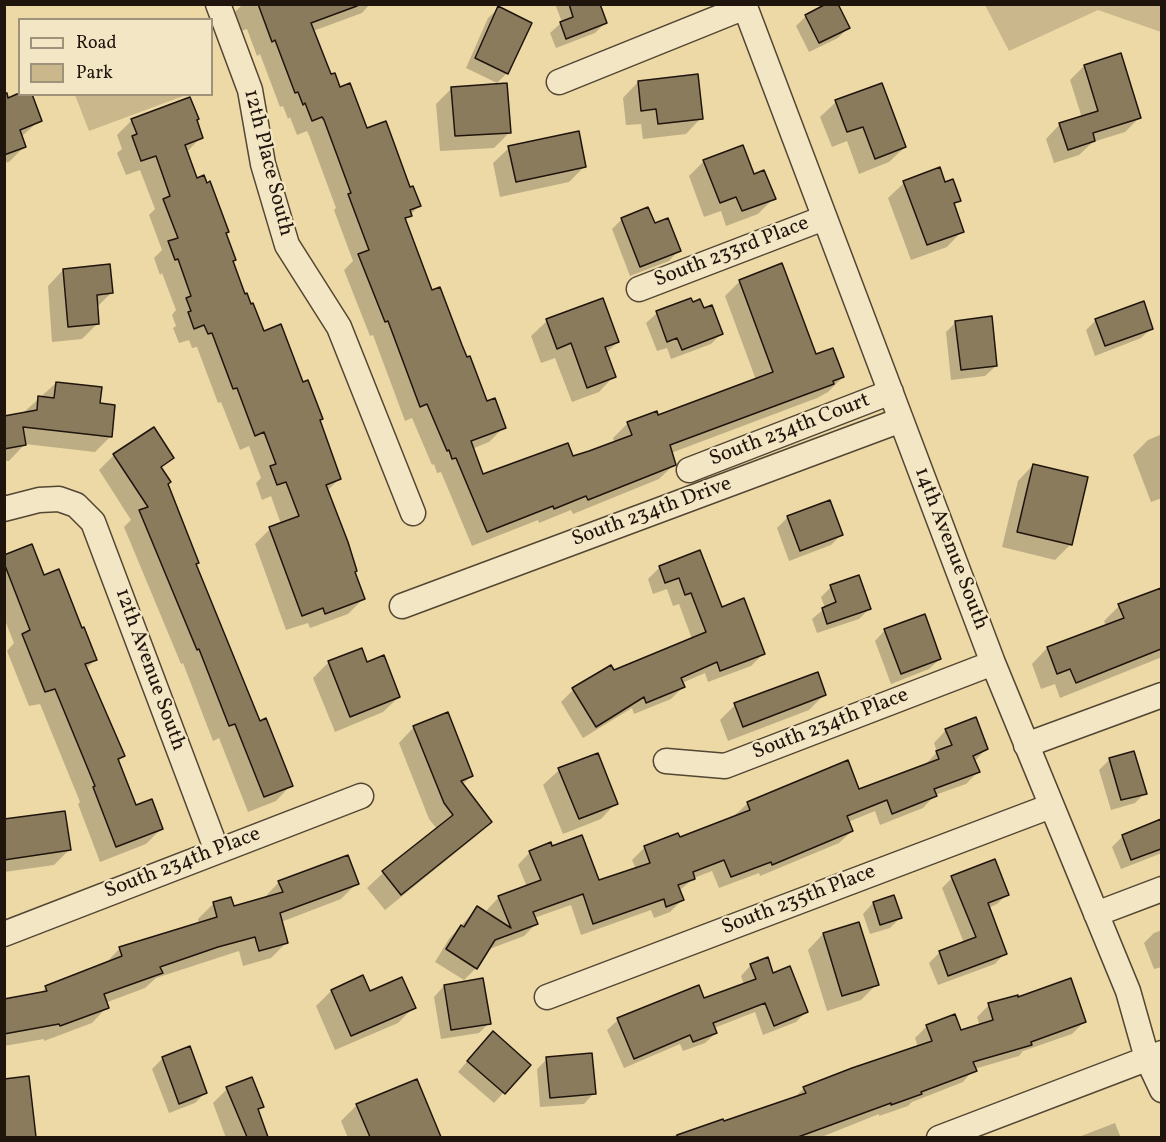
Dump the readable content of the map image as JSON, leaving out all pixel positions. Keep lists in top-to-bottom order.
{
  "streets": {
    "street": [
      "12th Place South",
      "South 233rd Place",
      "South 234th Court",
      "South 234th Drive",
      "14th Avenue South",
      "12th Avenue South",
      "South 234th Place",
      "South 235th Place"
    ]
  },
  "crossings": [
    ["South 233rd Place", "14th Avenue South"],
    ["South 234th Court", "14th Avenue South"],
    ["South 234th Drive", "14th Avenue South"],
    ["14th Avenue South", "South 234th Place"],
    ["14th Avenue South", "South 235th Place"],
    ["12th Avenue South", "South 234th Place"]
  ],
  "legend": ["Road", "Park"]
}
